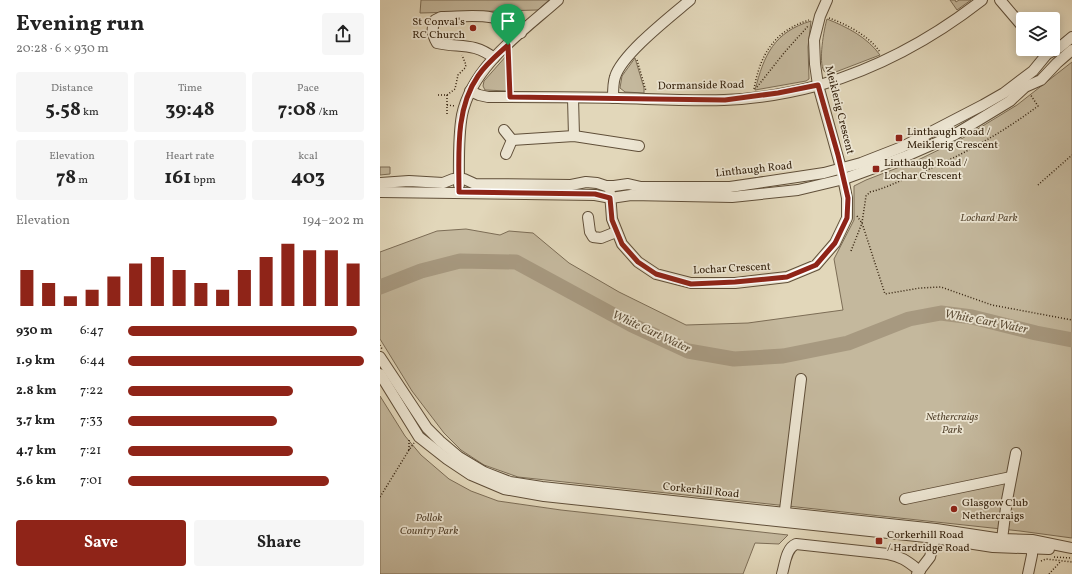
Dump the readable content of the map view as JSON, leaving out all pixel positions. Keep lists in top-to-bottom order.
{
  "streets": {
    "street": [
      "Dormanside Road",
      "Meiklerig Crescent",
      "Linthaugh Road",
      "Lochar Crescent",
      "Corkerhill Road"
    ]
  },
  "crossings": [
    ["Dormanside Road", "Meiklerig Crescent"],
    ["Meiklerig Crescent", "Linthaugh Road"],
    ["Meiklerig Crescent", "Lochar Crescent"],
    ["Linthaugh Road", "Lochar Crescent"]
  ],
  "water": ["White Cart Water"],
  "parks": ["Lochard Park", "Nethercraigs Park", "Pollok Country Park"],
  "places": {
    "other": ["St Conval's RC Church", "Glasgow Club Nethercraigs"],
    "transit": ["Linthaugh Road / Meiklerig Crescent", "Linthaugh Road / Lochar Crescent", "Corkerhill Road / Hardridge Road"]
  },
  "page": {
    "heading": ["Evening run", "20:28 · 6 × 930 m"],
    "stats": [
      ["Distance", "5.58 km"],
      ["Time", "39:48"],
      ["Pace", "7:08 /km"],
      ["Elevation", "78 m"],
      ["Heart rate", "161 bpm"],
      ["kcal", "403"]
    ],
    "chart": ["Elevation", "194–202 m"],
    "list": [
      {
        "name": "930 m",
        "note": "6:47"
      },
      {
        "name": "1.9 km",
        "note": "6:44"
      },
      {
        "name": "2.8 km",
        "note": "7:22"
      },
      {
        "name": "3.7 km",
        "note": "7:33"
      },
      {
        "name": "4.7 km",
        "note": "7:21"
      },
      {
        "name": "5.6 km",
        "note": "7:01"
      }
    ],
    "buttons": ["Save", "Share"]
  }
}
